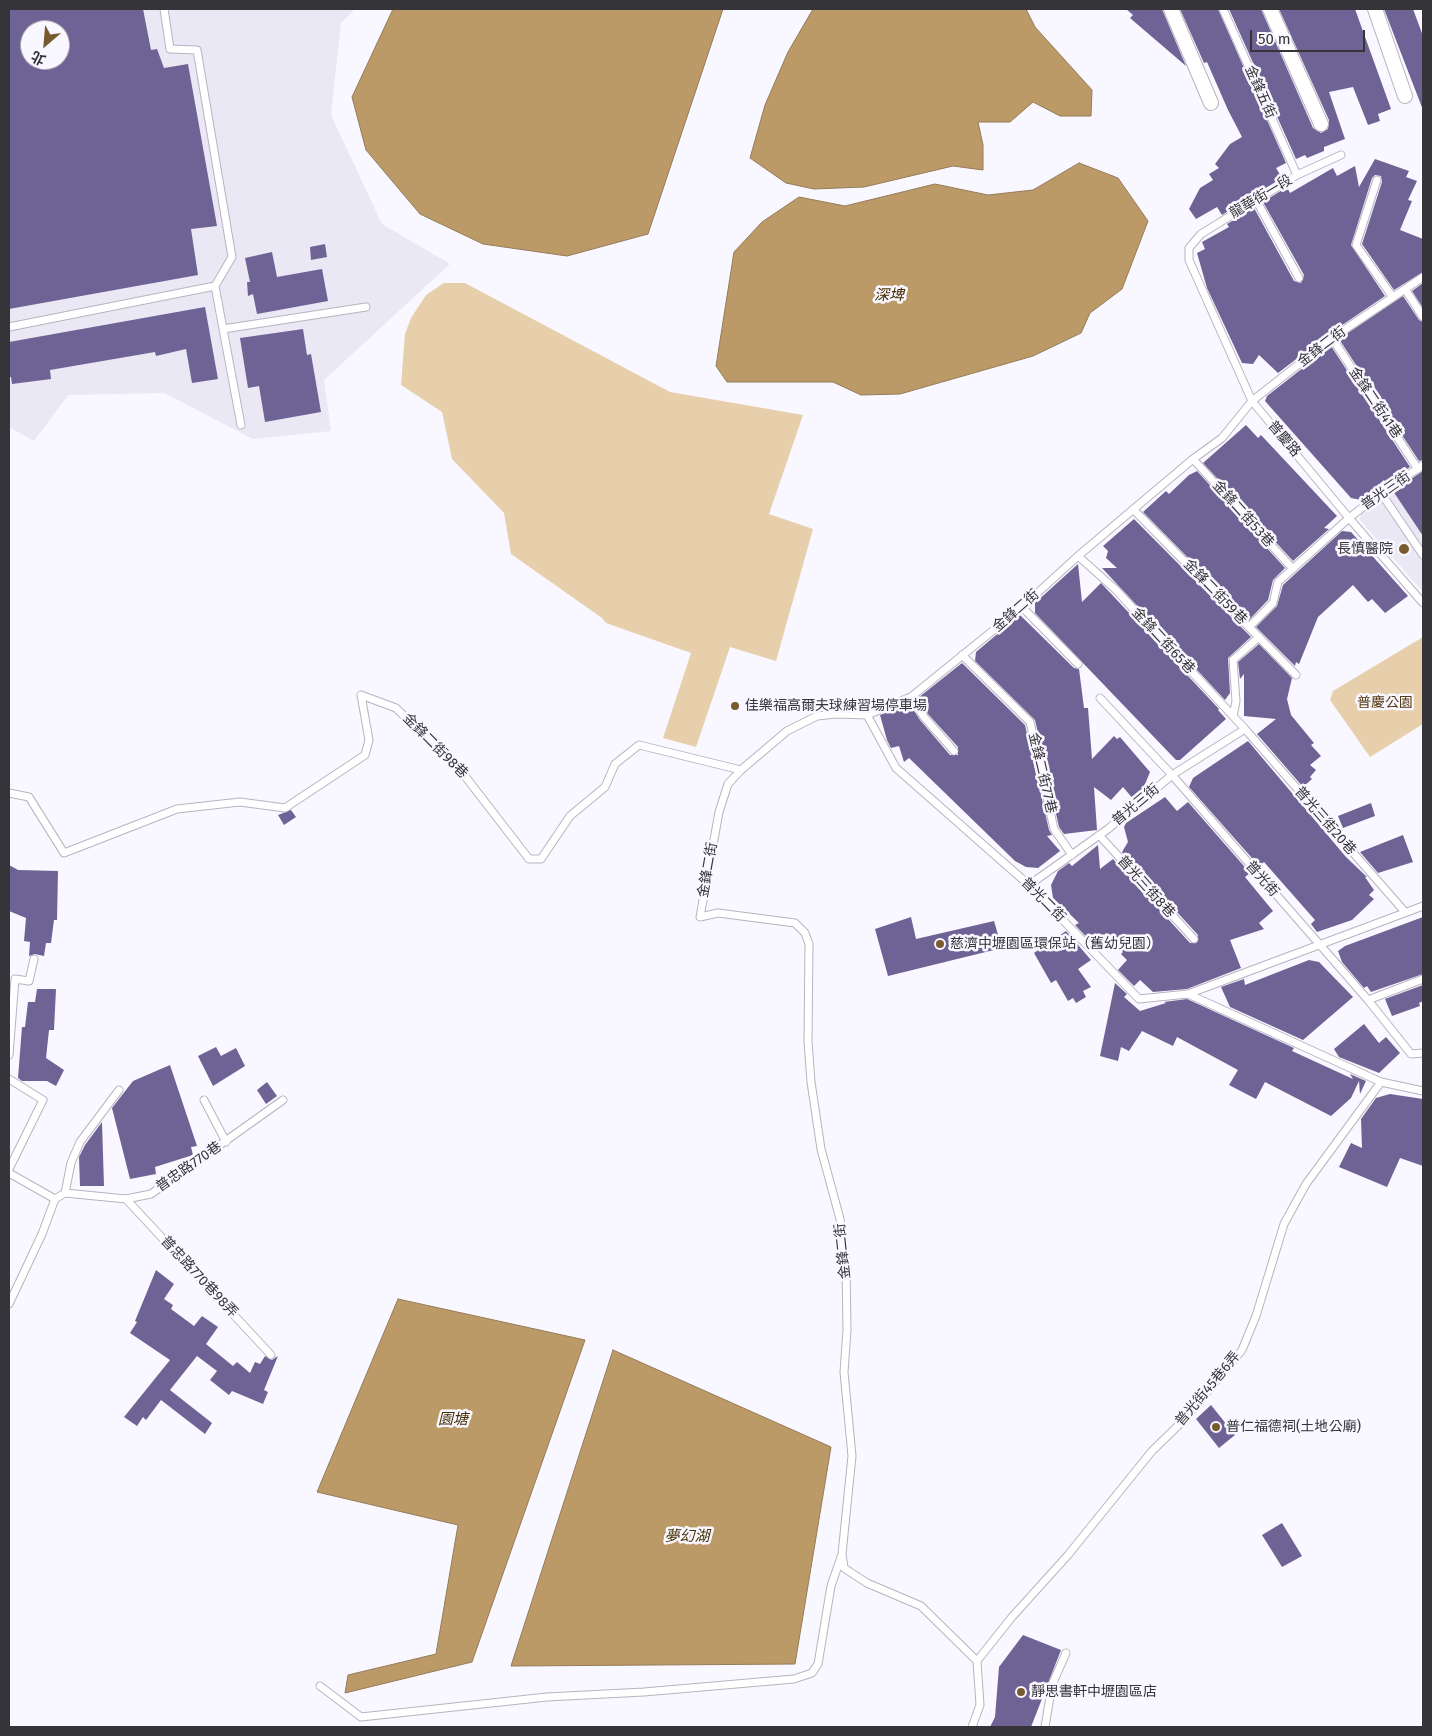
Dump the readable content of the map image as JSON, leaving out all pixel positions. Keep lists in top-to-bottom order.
{
  "streets": {
    "lane": [
      "金鋒五街",
      "龍華街一段",
      "金鋒二街",
      "金鋒二街41巷",
      "普慶路",
      "普光三街",
      "金鋒二街53巷",
      "金鋒二街59巷",
      "金鋒二街65巷",
      "金鋒二街98巷",
      "金鋒二街77巷",
      "普光三街20巷",
      "普光街",
      "普光三街8巷",
      "普光二街",
      "普忠路770巷",
      "普忠路770巷98弄",
      "普光街45巷6弄"
    ]
  },
  "crossings": [
    ["金鋒五街", "龍華街一段"],
    ["龍華街一段", "普慶路"],
    ["金鋒二街", "金鋒二街41巷"],
    ["金鋒二街", "普慶路"],
    ["金鋒二街", "金鋒二街53巷"],
    ["金鋒二街", "金鋒二街59巷"],
    ["金鋒二街", "金鋒二街65巷"],
    ["金鋒二街", "金鋒二街98巷"],
    ["金鋒二街", "金鋒二街77巷"],
    ["金鋒二街", "普光二街"],
    ["金鋒二街41巷", "普光三街"],
    ["普慶路", "普光三街"],
    ["普光三街", "金鋒二街53巷"],
    ["普光三街", "金鋒二街59巷"],
    ["普光三街", "金鋒二街65巷"],
    ["普光三街", "金鋒二街77巷"],
    ["普光三街", "普光三街20巷"],
    ["普光三街", "普光街"],
    ["普光三街", "普光三街8巷"],
    ["普光三街", "普光二街"],
    ["金鋒二街65巷", "普光三街20巷"],
    ["普光三街20巷", "普光二街"],
    ["普光街", "普光二街"],
    ["普忠路770巷", "普忠路770巷98弄"]
  ],
  "water": ["深埤", "園塘", "夢幻湖"],
  "parks": ["普慶公園"],
  "places": [
    "長慎醫院",
    "佳樂福高爾夫球練習場停車場",
    "慈濟中壢園區環保站（舊幼兒園）",
    "普仁福德祠(土地公廟)",
    "靜思書軒中壢園區店"
  ],
  "scale_bar": "50 m",
  "north": "bottom left"
}
